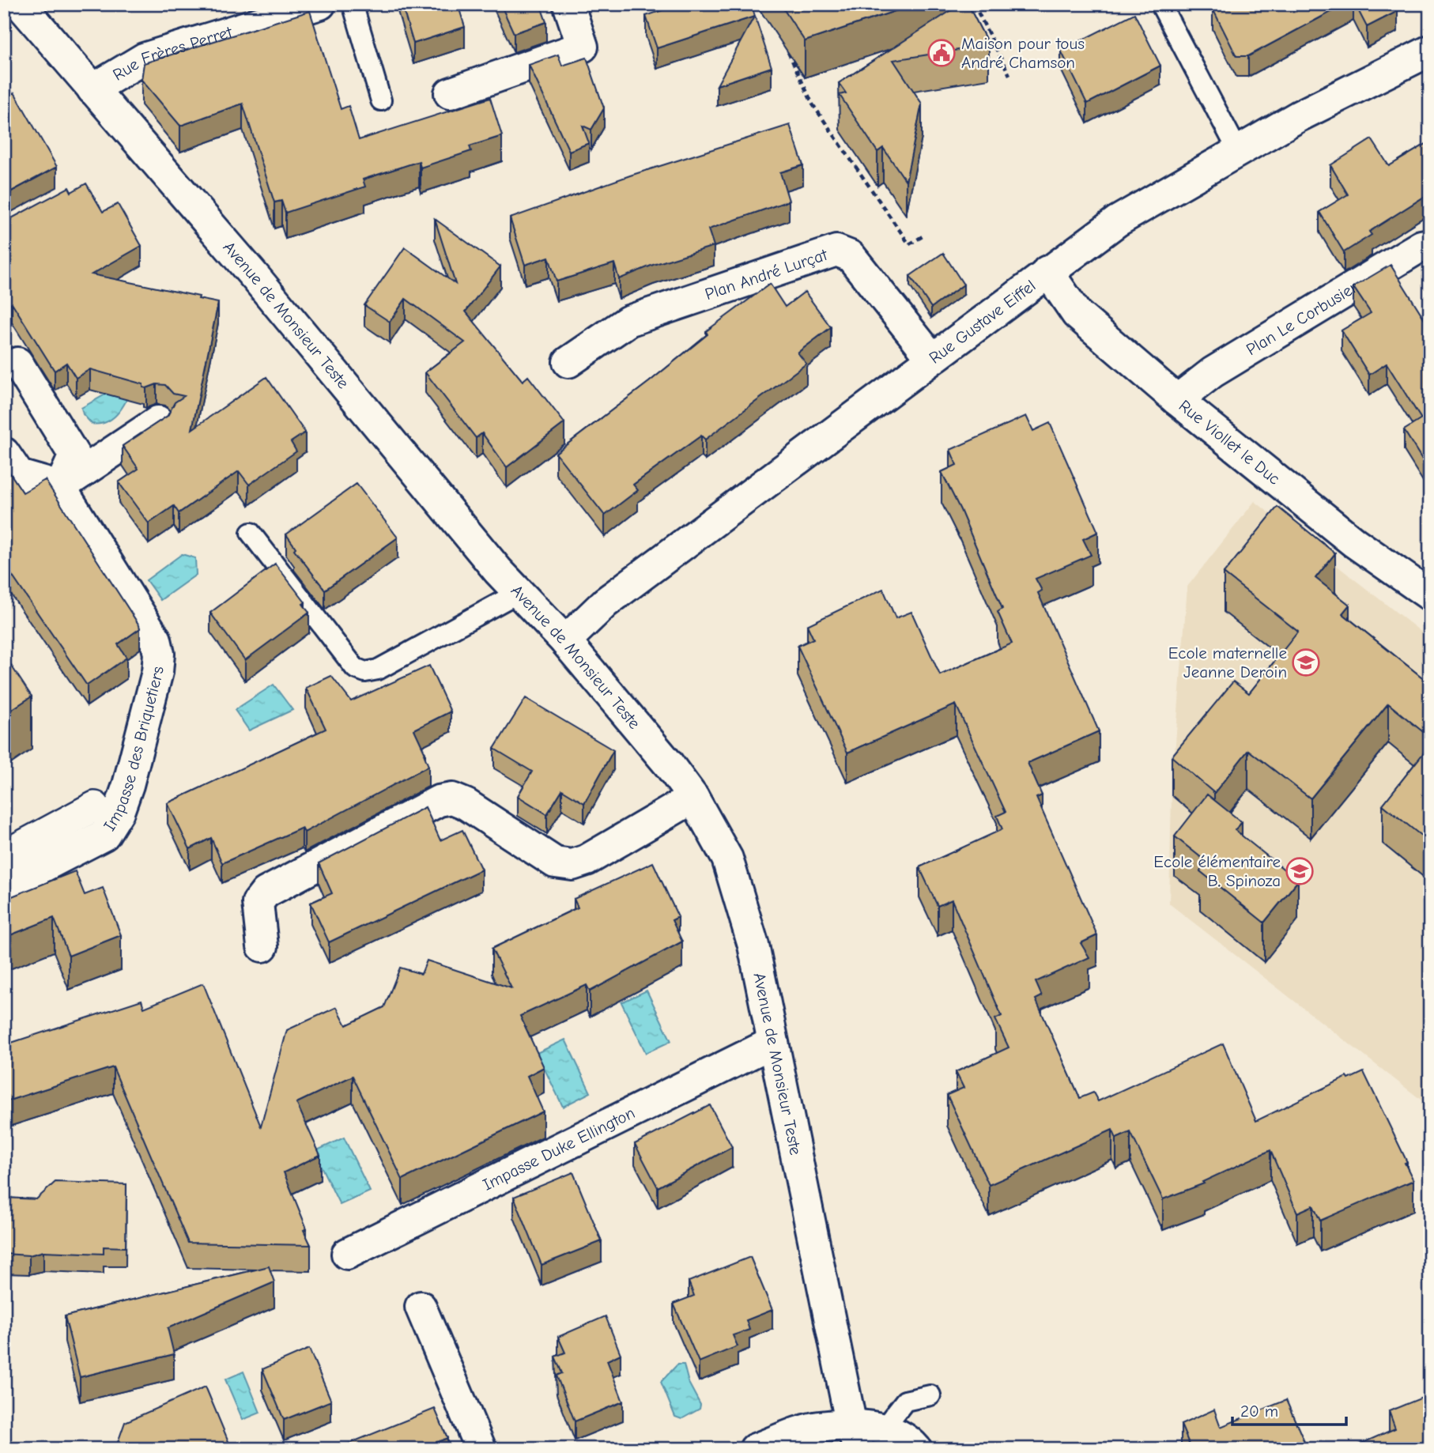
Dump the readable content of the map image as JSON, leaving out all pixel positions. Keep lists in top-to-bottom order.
{
  "streets": {
    "street": [
      "Rue Frères Perret",
      "Plan André Lurçat",
      "Avenue de Monsieur Teste",
      "Plan Le Corbusier",
      "Rue Gustave Eiffel",
      "Rue Viollet le Duc",
      "Impasse des Briquetiers",
      "Impasse Duke Ellington"
    ]
  },
  "crossings": [
    ["Rue Frères Perret", "Avenue de Monsieur Teste"],
    ["Plan André Lurçat", "Rue Gustave Eiffel"],
    ["Avenue de Monsieur Teste", "Rue Gustave Eiffel"],
    ["Avenue de Monsieur Teste", "Impasse Duke Ellington"],
    ["Plan Le Corbusier", "Rue Viollet le Duc"],
    ["Rue Gustave Eiffel", "Rue Viollet le Duc"]
  ],
  "places": {
    "public building": ["Maison pour tous André Chamson"],
    "school or university": ["Ecole maternelle Jeanne Deroin", "Ecole élémentaire B. Spinoza"]
  },
  "scale_bar": "20 m"
}
